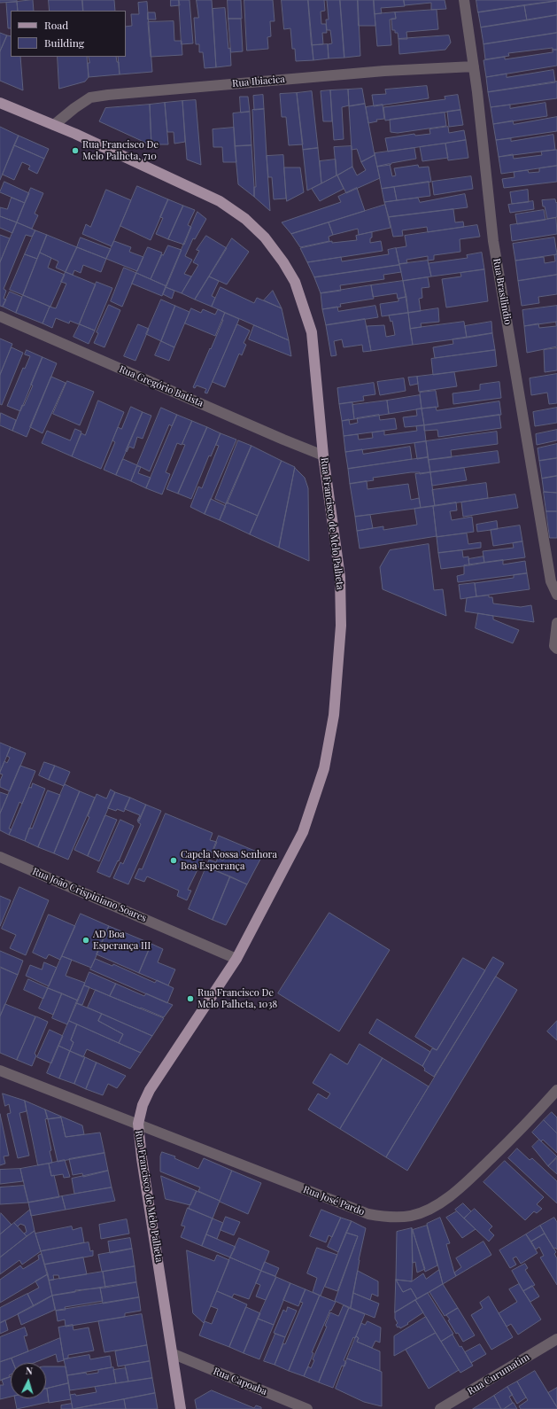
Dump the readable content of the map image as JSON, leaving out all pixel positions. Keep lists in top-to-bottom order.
{
  "streets": {
    "main road": ["Rua Francisco de Melo Palheta"],
    "street": [
      "Rua Ibiacica",
      "Rua Brasilindio",
      "Rua Gregório Batista",
      "Rua João Crispiniano Soares",
      "Rua José Pardo",
      "Rua Curumatim",
      "Rua Capoaba"
    ]
  },
  "crossings": [
    ["Rua Ibiacica", "Rua Brasilindio"],
    ["Rua Ibiacica", "Rua Francisco de Melo Palheta"],
    ["Rua Gregório Batista", "Rua Francisco de Melo Palheta"],
    ["Rua Francisco de Melo Palheta", "Rua João Crispiniano Soares"],
    ["Rua Francisco de Melo Palheta", "Rua José Pardo"],
    ["Rua Francisco de Melo Palheta", "Rua Capoaba"]
  ],
  "places": [
    "Rua Francisco De Melo Palheta, 710",
    "Capela Nossa Senhora Boa Esperança",
    "AD Boa Esperança III",
    "Rua Francisco De Melo Palheta, 1038"
  ],
  "legend": ["Road", "Building"],
  "north": "top"
}
